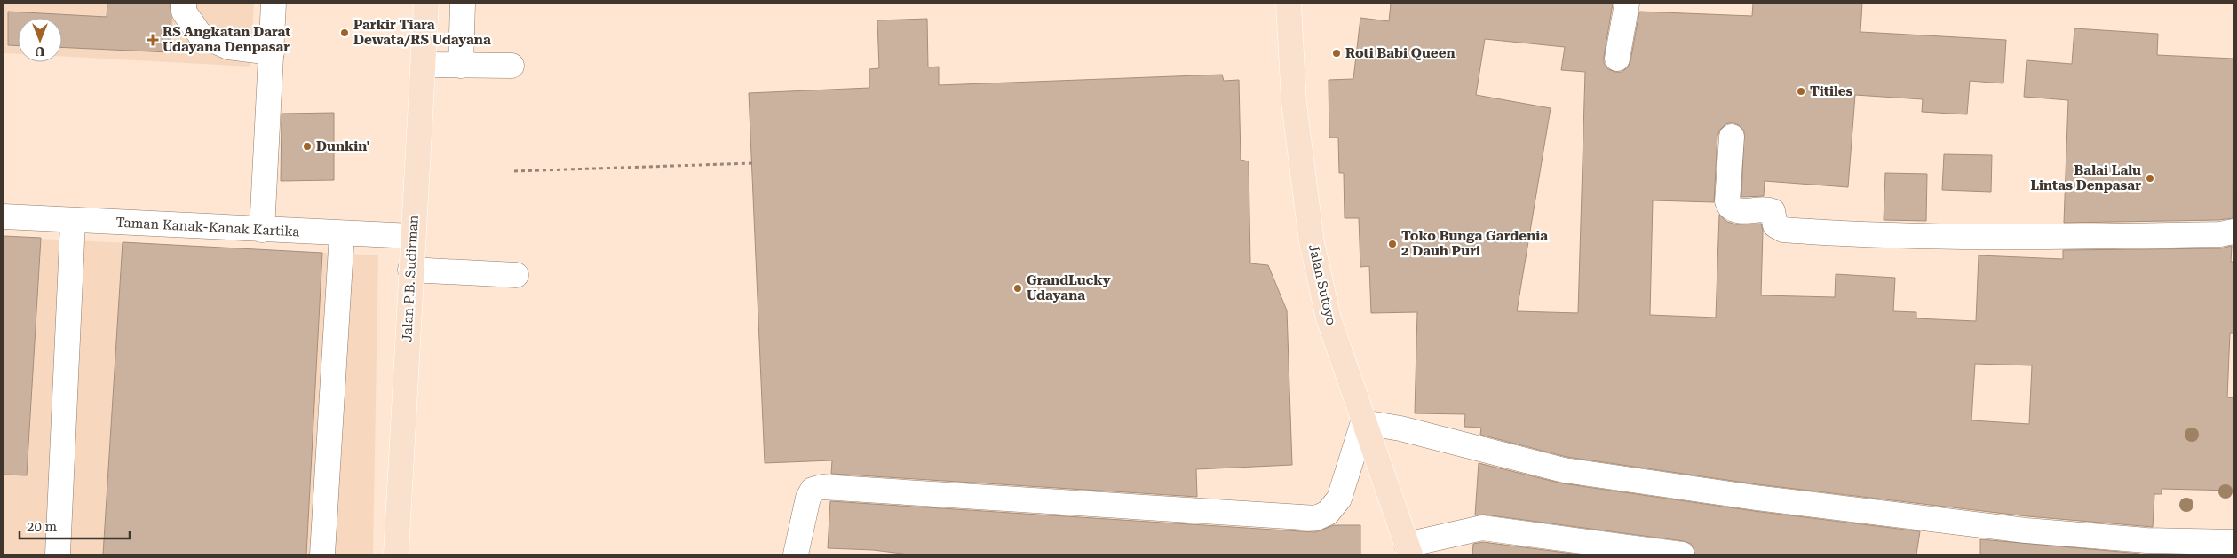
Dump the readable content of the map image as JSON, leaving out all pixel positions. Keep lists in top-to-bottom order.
{
  "streets": {
    "main road": ["Jalan P.B. Sudirman", "Jalan Sutoyo"],
    "street": ["Taman Kanak-Kanak Kartika"]
  },
  "crossings": [
    ["Taman Kanak-Kanak Kartika", "Jalan P.B. Sudirman"]
  ],
  "places": {
    "other": [
      "Parkir Tiara Dewata/RS Udayana",
      "Roti Babi Queen",
      "Titiles",
      "Dunkin'",
      "Balai Lalu Lintas Denpasar",
      "Toko Bunga Gardenia 2 Dauh Puri",
      "GrandLucky Udayana"
    ],
    "health": ["RS Angkatan Darat Udayana Denpasar"]
  },
  "scale_bar": "20 m",
  "north": "bottom"
}
